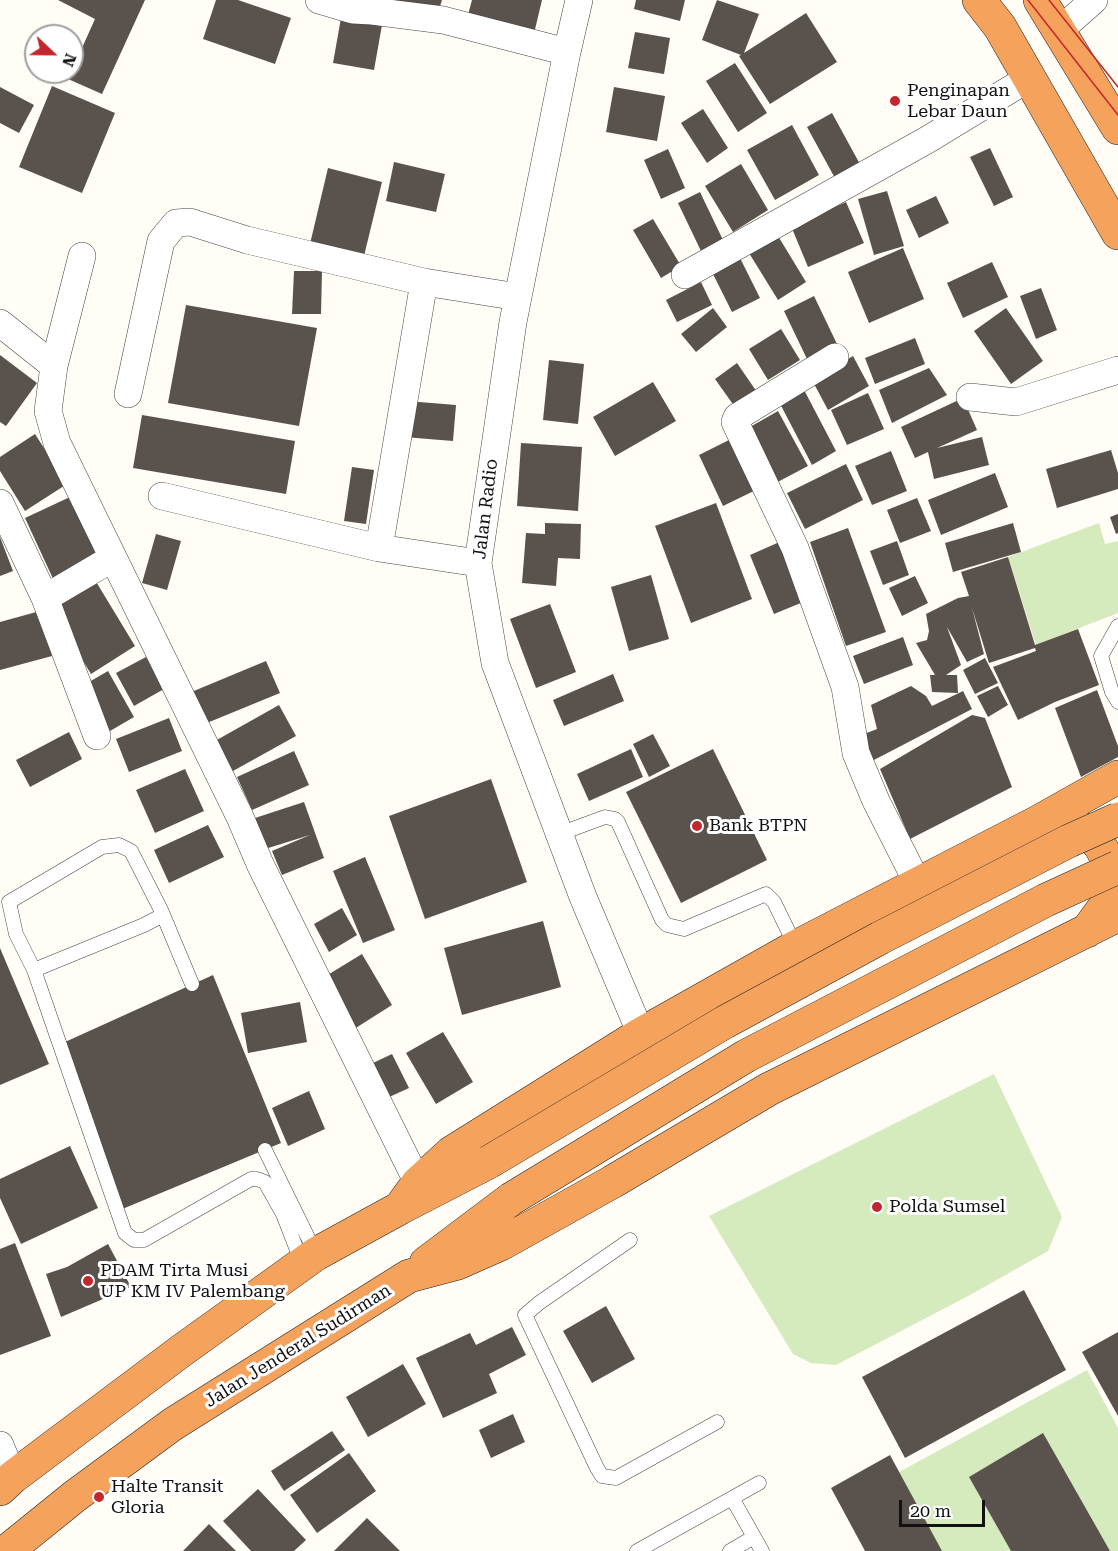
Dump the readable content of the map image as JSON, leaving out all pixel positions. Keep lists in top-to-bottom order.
{
  "streets": {
    "highway": ["Jalan Jenderal Sudirman"],
    "street": ["Jalan Radio"]
  },
  "places": [
    "Penginapan Lebar Daun",
    "Bank BTPN",
    "Polda Sumsel",
    "PDAM Tirta Musi UP KM IV Palembang",
    "Halte Transit Gloria"
  ],
  "scale_bar": "20 m",
  "north": "right"
}
